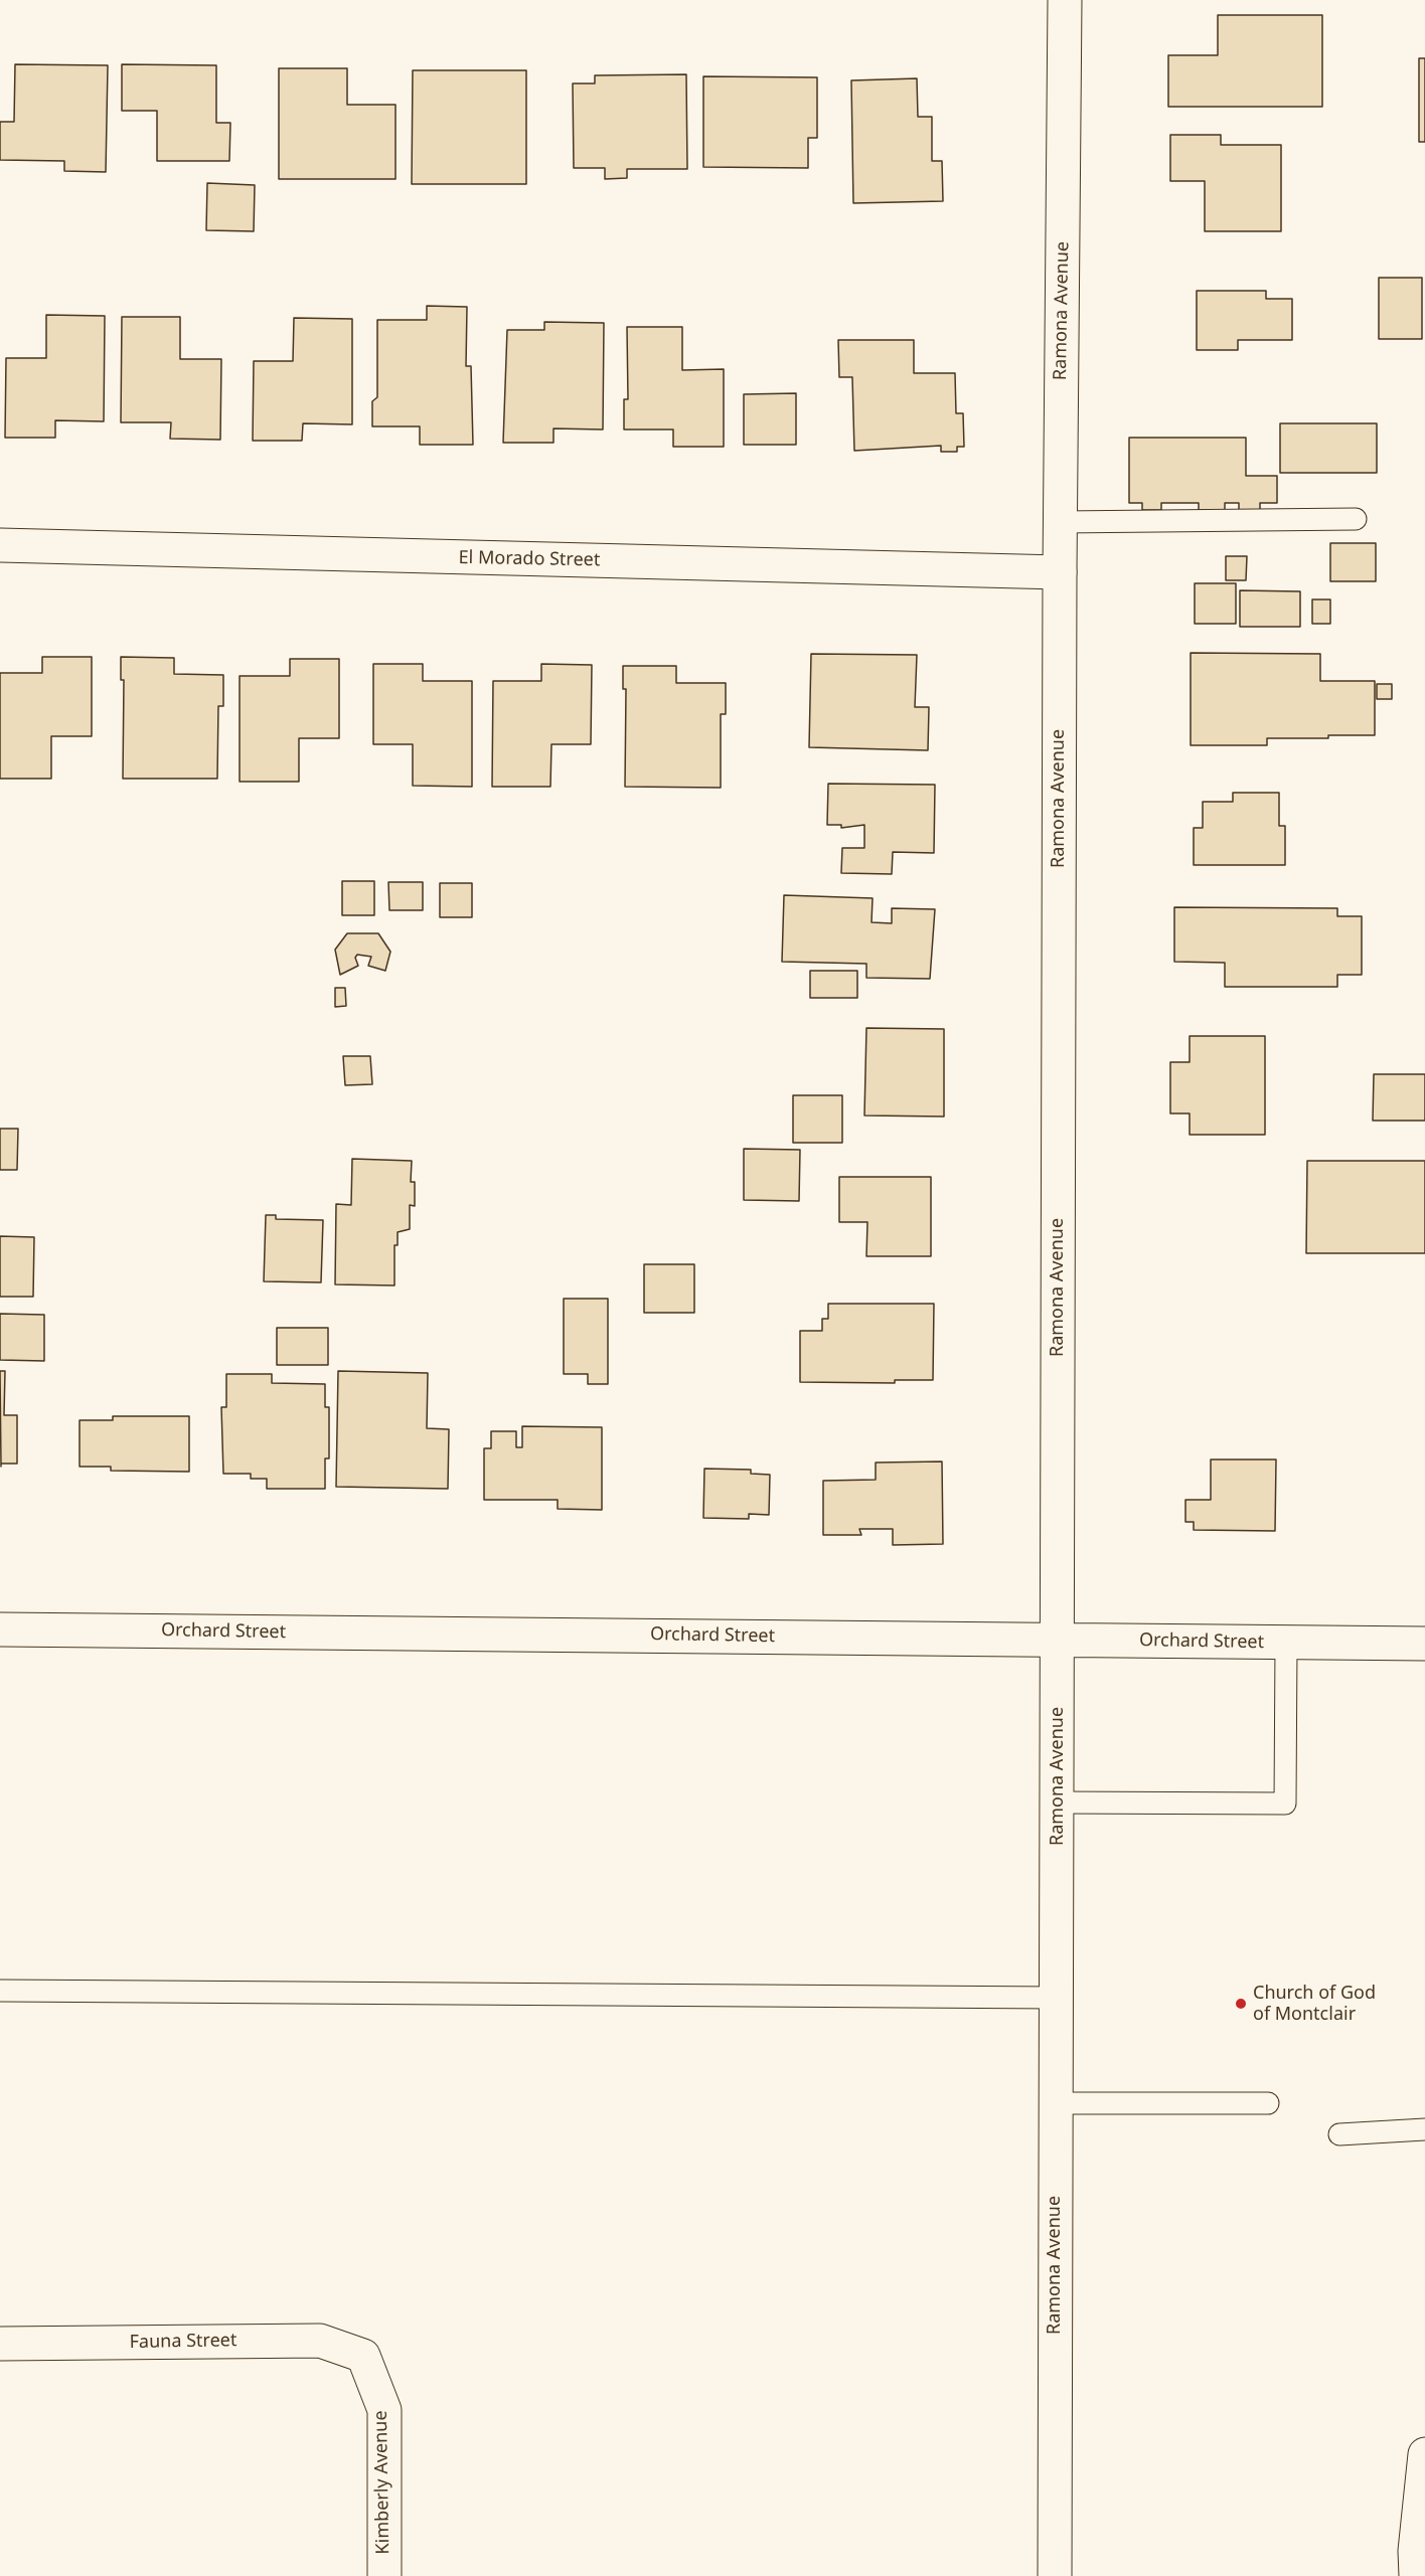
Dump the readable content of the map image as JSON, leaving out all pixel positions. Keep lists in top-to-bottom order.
{
  "streets": {
    "street": [
      "Ramona Avenue",
      "El Morado Street",
      "Orchard Street",
      "Fauna Street",
      "Kimberly Avenue"
    ]
  },
  "crossings": [
    ["Ramona Avenue", "El Morado Street"],
    ["Ramona Avenue", "Orchard Street"],
    ["Fauna Street", "Kimberly Avenue"]
  ],
  "places": ["Church of God of Montclair"]
}
